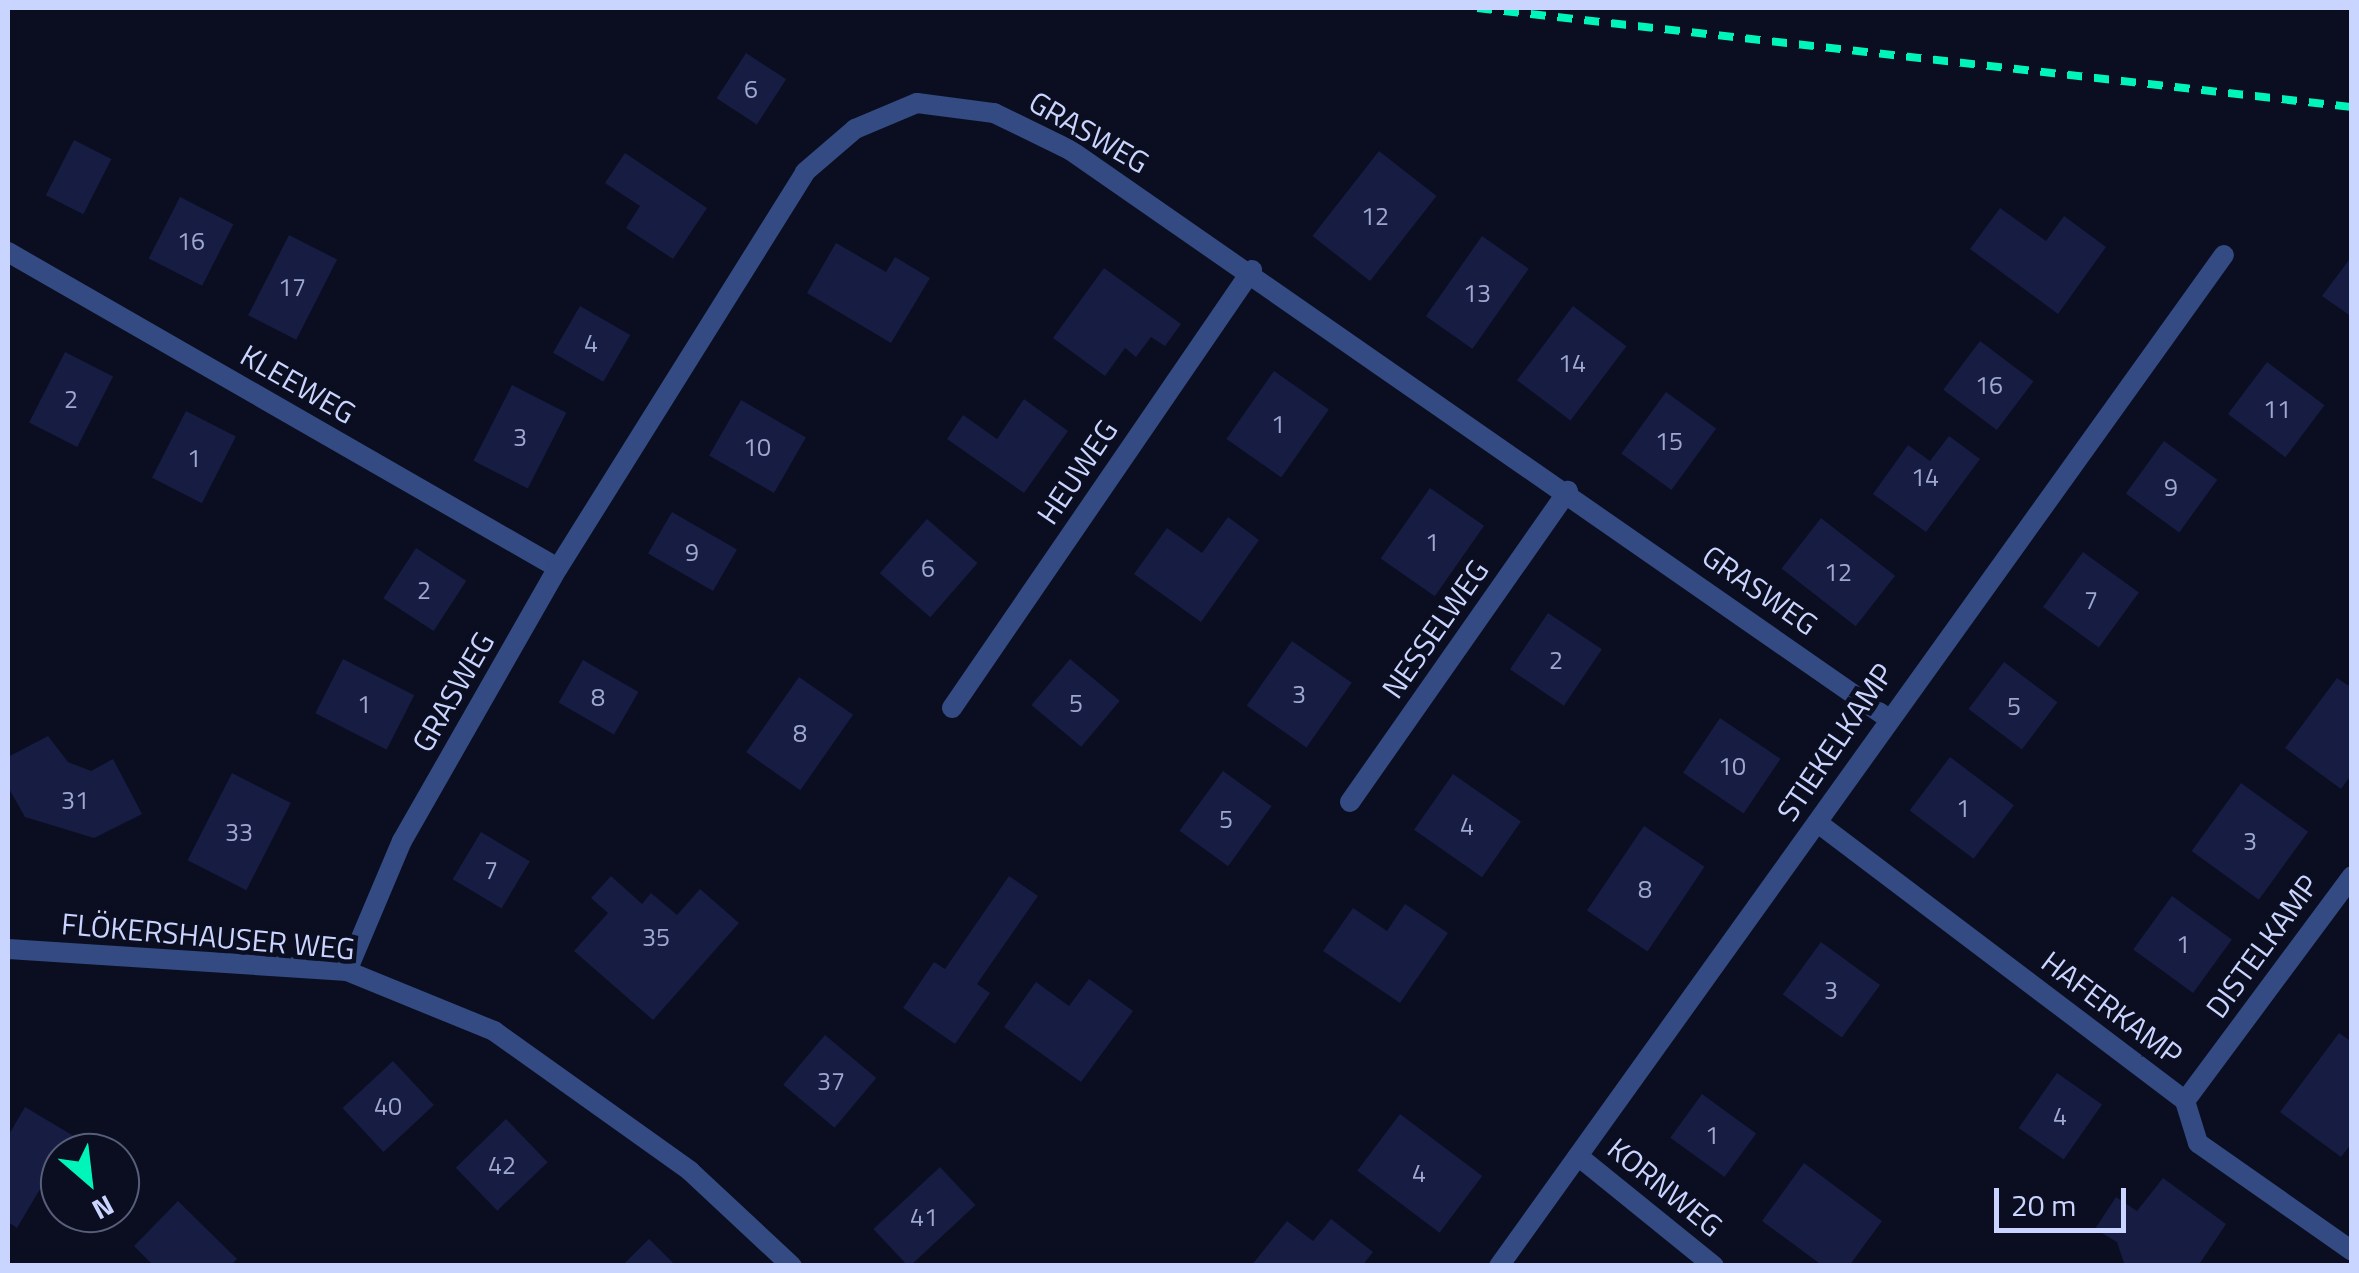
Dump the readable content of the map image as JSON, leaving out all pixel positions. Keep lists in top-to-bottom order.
{
  "streets": {
    "street": [
      "GRASWEG",
      "KLEEWEG",
      "HEUWEG",
      "NESSELWEG",
      "STIEKELKAMP",
      "FLÖKERSHAUSER WEG",
      "DISTELKAMP",
      "HAFERKAMP",
      "KORNWEG"
    ]
  },
  "crossings": [
    ["GRASWEG", "KLEEWEG"],
    ["GRASWEG", "HEUWEG"],
    ["GRASWEG", "NESSELWEG"],
    ["GRASWEG", "STIEKELKAMP"],
    ["GRASWEG", "FLÖKERSHAUSER WEG"],
    ["STIEKELKAMP", "HAFERKAMP"],
    ["STIEKELKAMP", "KORNWEG"],
    ["DISTELKAMP", "HAFERKAMP"]
  ],
  "house_numbers": [
    "6",
    "12",
    "16",
    "17",
    "13",
    "4",
    "14",
    "16",
    "2",
    "11",
    "1",
    "3",
    "15",
    "10",
    "1",
    "14",
    "9",
    "1",
    "9",
    "6",
    "12",
    "2",
    "7",
    "2",
    "3",
    "8",
    "5",
    "1",
    "5",
    "8",
    "10",
    "31",
    "1",
    "5",
    "4",
    "33",
    "3",
    "7",
    "8",
    "35",
    "1",
    "3",
    "37",
    "40",
    "4",
    "1",
    "42",
    "4",
    "41"
  ],
  "scale_bar": "20 m",
  "north": "bottom right"
}
